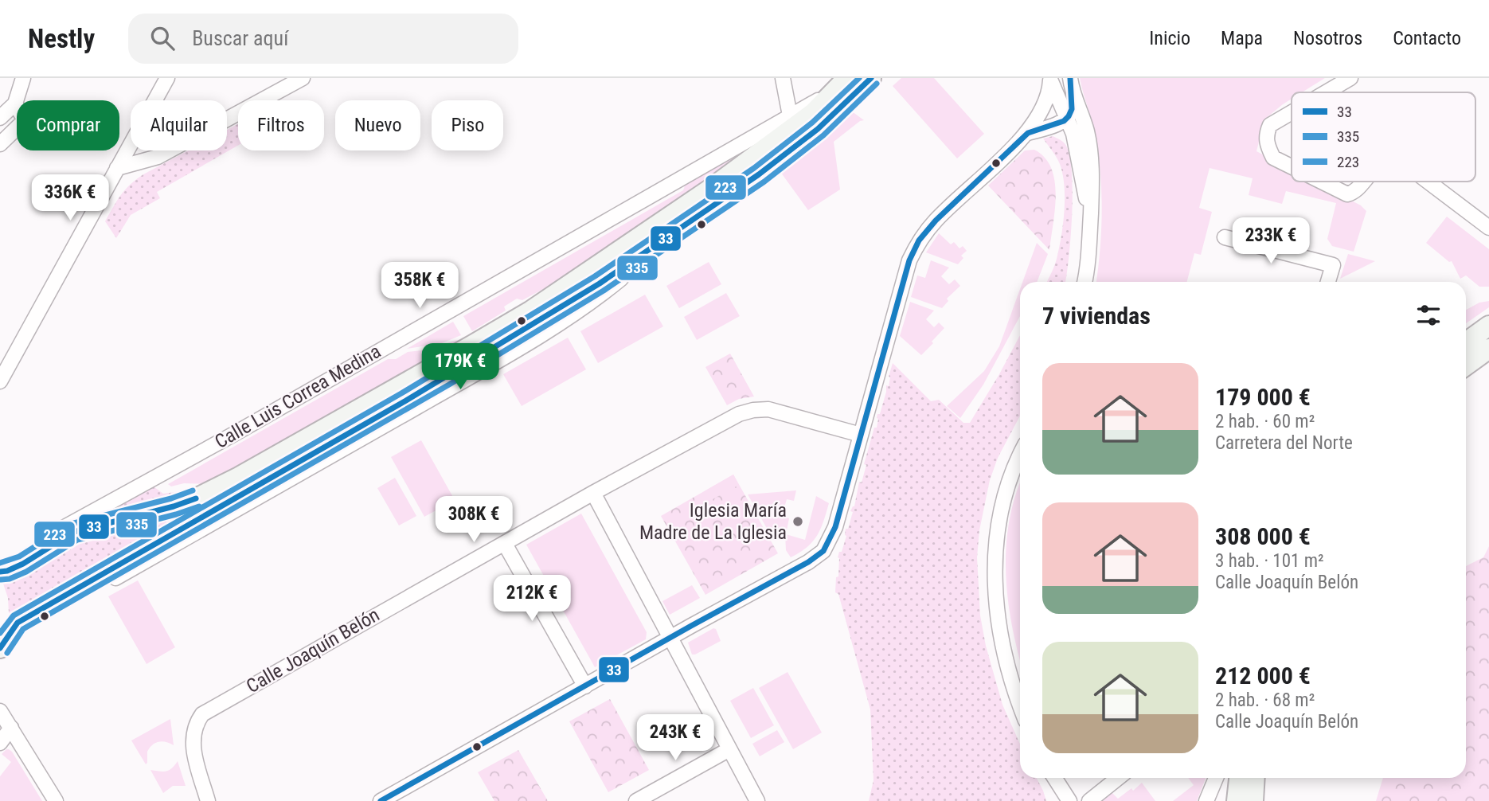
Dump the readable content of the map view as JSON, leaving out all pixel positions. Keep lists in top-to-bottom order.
{
  "streets": {
    "street": ["Calle Luis Correa Medina", "Calle Joaquín Belón"]
  },
  "places": ["Iglesia María Madre de La Iglesia"],
  "lines": ["transit line 33", "transit line 223", "transit line 335"],
  "legend": ["33", "335", "223"],
  "page": {
    "header": "Nestly",
    "search": "Buscar aquí",
    "nav": [
      "Inicio",
      "Mapa",
      "Nosotros",
      "Contacto"
    ],
    "chip": [
      "Comprar",
      "Alquilar",
      "Filtros",
      "Nuevo",
      "Piso"
    ],
    "price": [
      "336K €",
      "233K €",
      "358K €",
      "179K €",
      "308K €",
      "212K €",
      "243K €"
    ],
    "heading": "7 viviendas",
    "list": [
      {
        "name": "179 000 €",
        "note": "2 hab. · 60 m² · Carretera del Norte"
      },
      {
        "name": "308 000 €",
        "note": "3 hab. · 101 m² · Calle Joaquín Belón"
      },
      {
        "name": "212 000 €",
        "note": "2 hab. · 68 m² · Calle Joaquín Belón"
      }
    ]
  }
}
